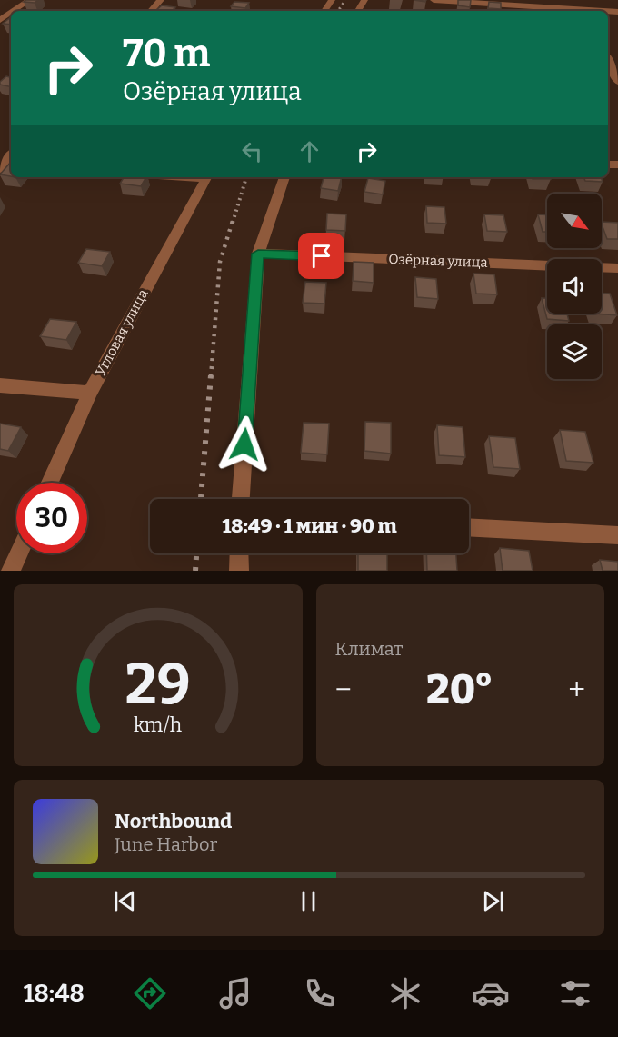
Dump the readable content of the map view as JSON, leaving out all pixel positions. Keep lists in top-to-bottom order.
{
  "streets": {
    "street": ["Озёрная улица", "Угловая улица"]
  },
  "north": "bottom right",
  "page": {
    "turn": ["70 m", "Озёрная улица"],
    "limit": "30",
    "trip": "18:49 · 1 мин · 90 m",
    "tile": "Климат",
    "heat": ["−", "20°", "+"],
    "song": ["Northbound", "June Harbor"],
    "tabs": "18:48",
    "gauge": ["29", "km/h"]
  }
}
